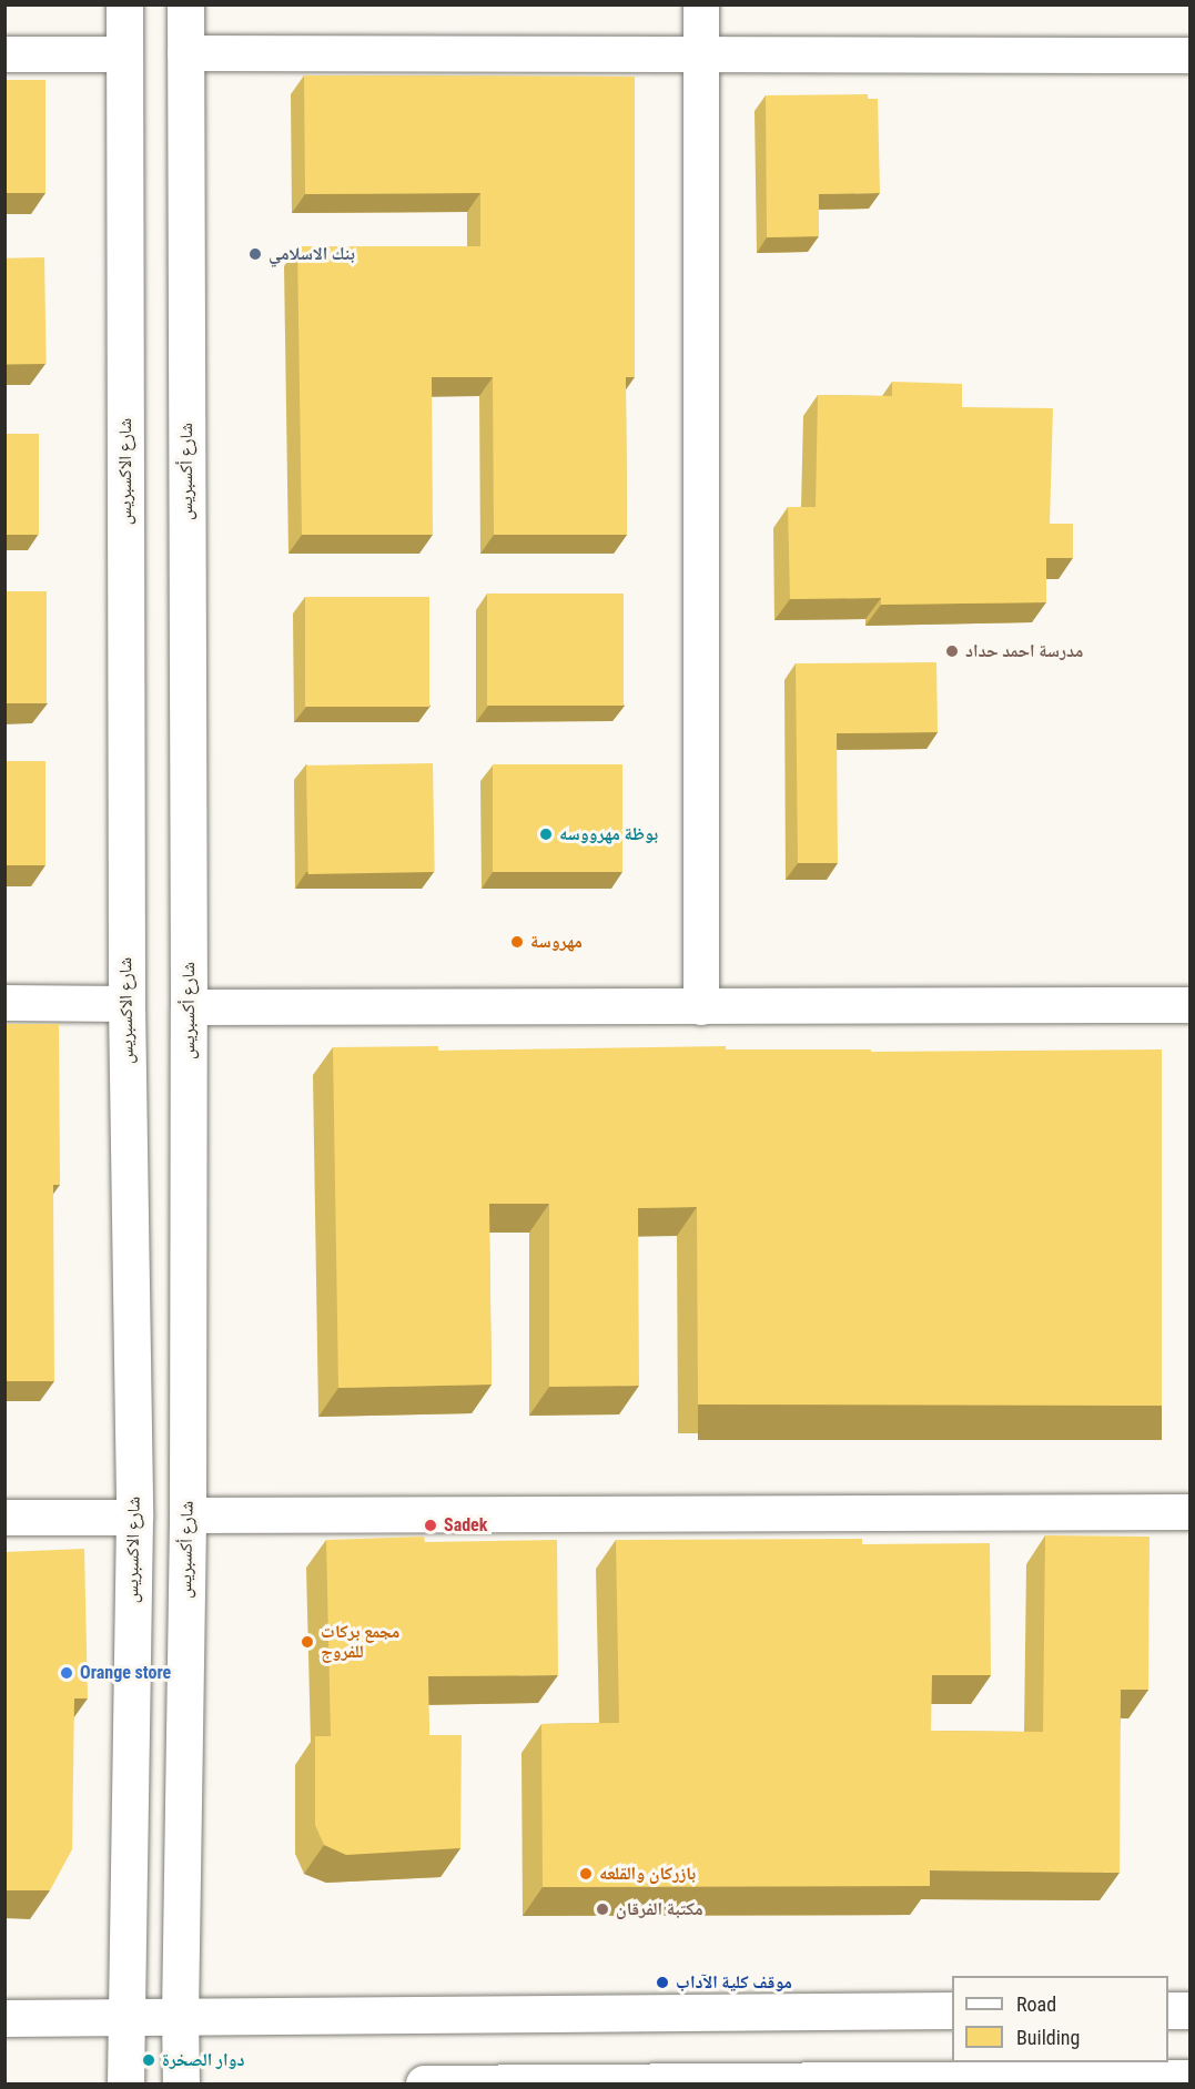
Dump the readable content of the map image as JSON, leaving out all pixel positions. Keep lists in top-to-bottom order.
{
  "streets": {
    "street": ["شارع الاكسبريس", "شارع أكسبريس"]
  },
  "places": [
    "بنك الاسلامي",
    "مدرسة احمد حداد",
    "بوظة مهرووسه",
    "مهروسة",
    "Sadek",
    "مجمع بركات للفروج",
    "Orange store",
    "بازركان والقلعه",
    "مكتبة الفرقان",
    "موقف كلية الآداب",
    "دوار الصخرة"
  ],
  "legend": ["Road", "Building"]
}
